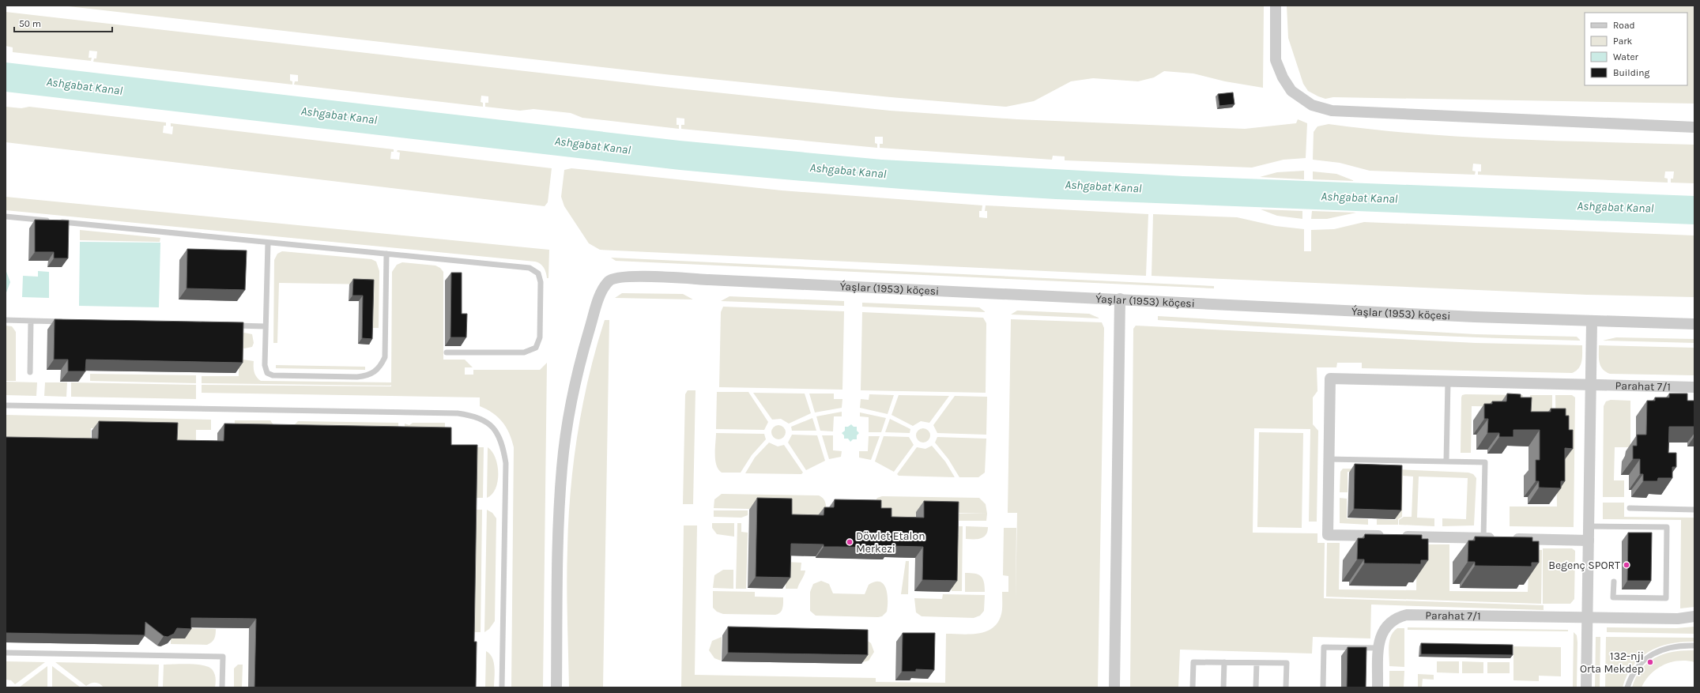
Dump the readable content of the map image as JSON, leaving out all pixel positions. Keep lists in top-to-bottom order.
{
  "streets": {
    "street": ["Ýaşlar (1953) köçesi", "Parahat 7/1"]
  },
  "water": ["Ashgabat Kanal"],
  "places": ["Döwlet Etalon Merkezi", "Begenç SPORT", "132-nji Orta Mekdep"],
  "legend": [
    "Road",
    "Park",
    "Water",
    "Building"
  ],
  "scale_bar": "50 m"
}
